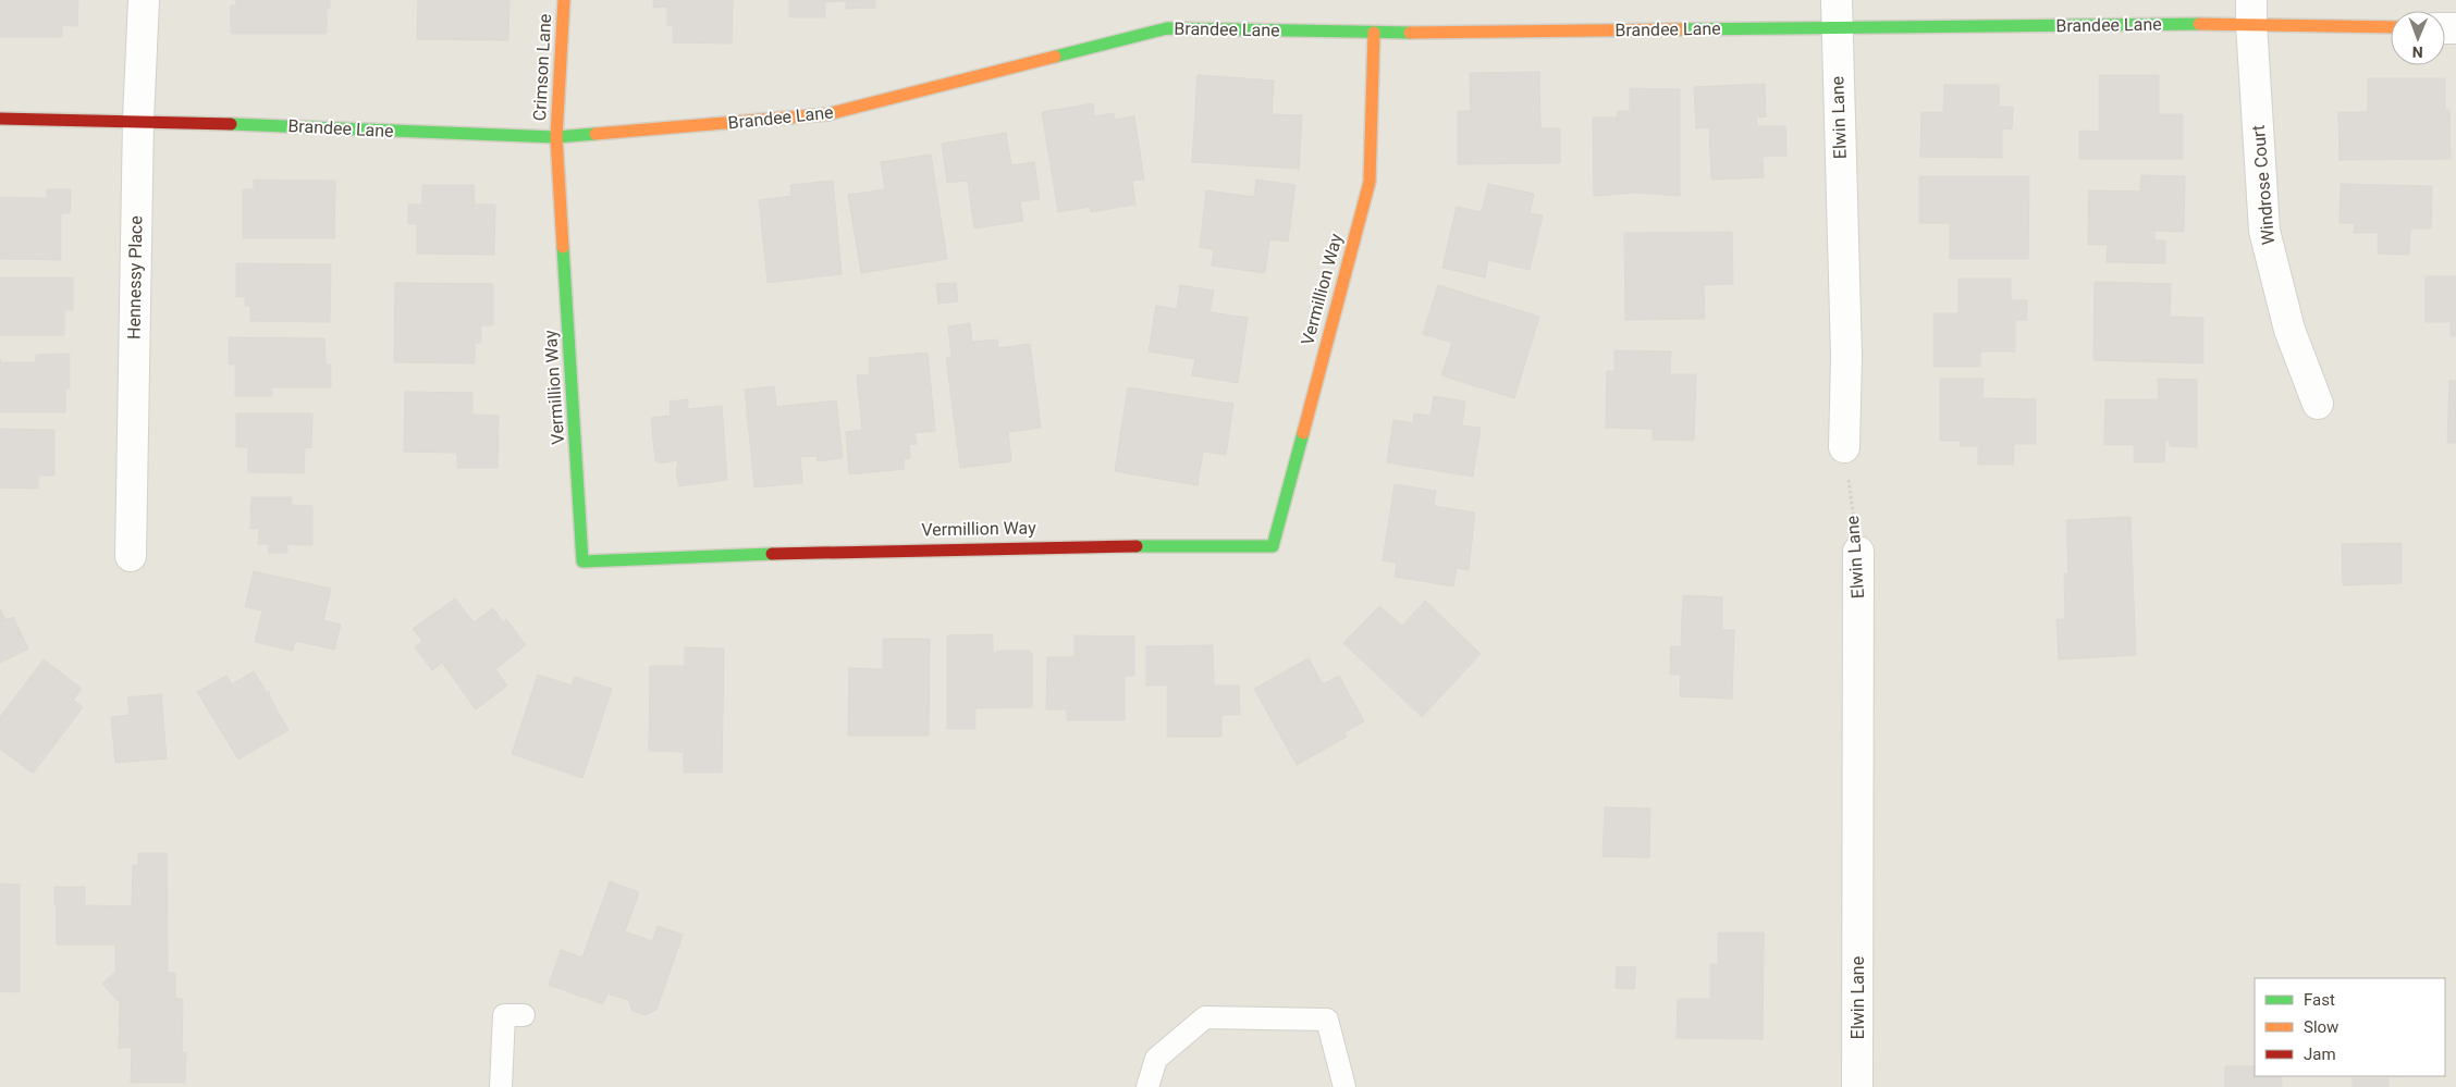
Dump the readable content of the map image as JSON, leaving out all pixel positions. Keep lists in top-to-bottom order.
{
  "streets": {
    "street": [
      "Brandee Lane",
      "Crimson Lane",
      "Elwin Lane",
      "Windrose Court",
      "Hennessy Place",
      "Vermillion Way"
    ]
  },
  "crossings": [
    ["Brandee Lane", "Crimson Lane"],
    ["Brandee Lane", "Elwin Lane"],
    ["Brandee Lane", "Windrose Court"],
    ["Brandee Lane", "Hennessy Place"],
    ["Brandee Lane", "Vermillion Way"],
    ["Crimson Lane", "Vermillion Way"]
  ],
  "legend": ["Fast", "Slow", "Jam"],
  "north": "bottom"
}
